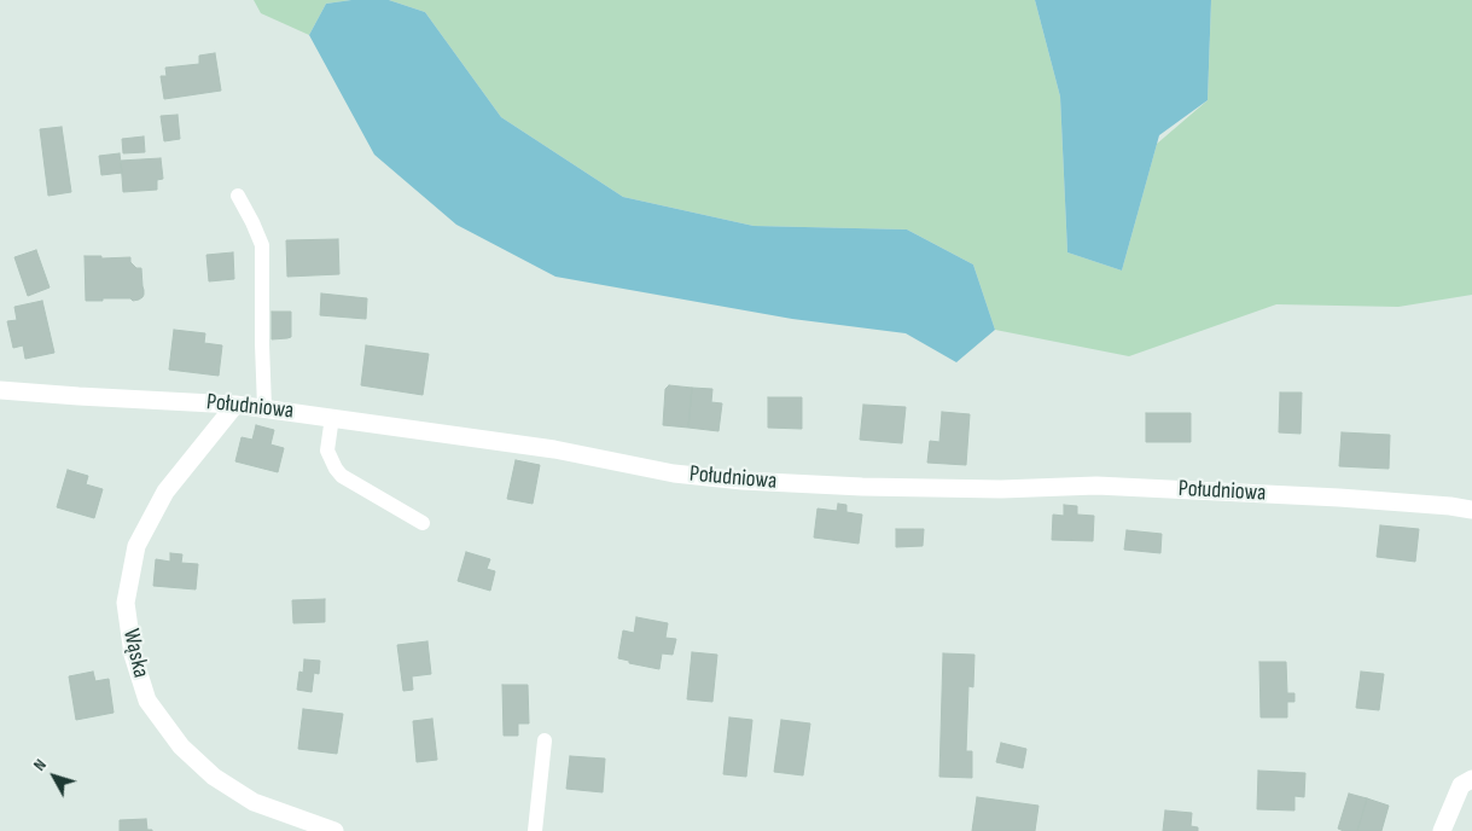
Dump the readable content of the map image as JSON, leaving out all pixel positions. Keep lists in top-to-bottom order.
{
  "streets": {
    "street": ["Południowa", "Wąska"]
  },
  "crossings": [
    ["Południowa", "Wąska"]
  ],
  "north": "top left"
}
